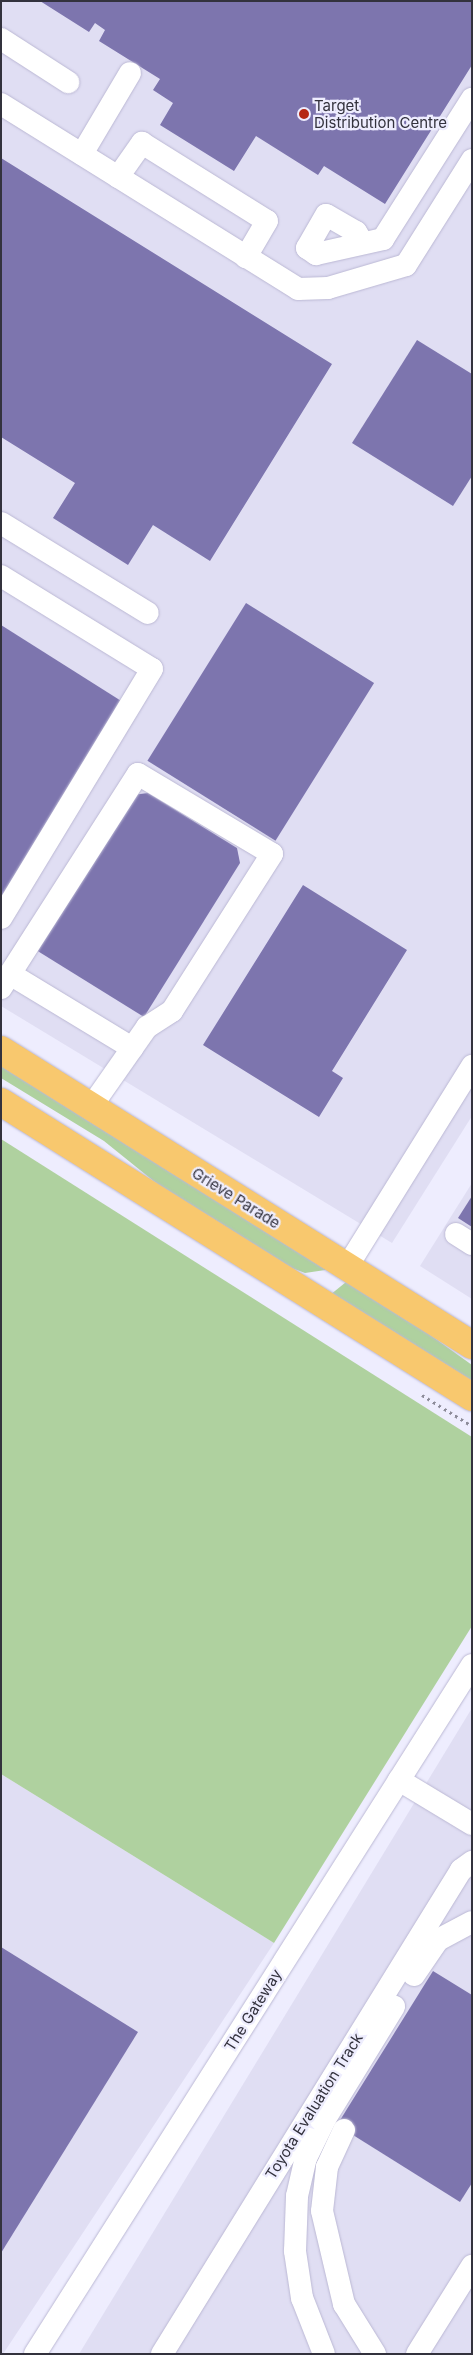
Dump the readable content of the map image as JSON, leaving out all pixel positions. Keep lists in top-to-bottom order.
{
  "streets": {
    "main road": ["Grieve Parade"],
    "street": ["The Gateway", "Toyota Evaluation Track"]
  },
  "places": ["Target Distribution Centre"]
}
